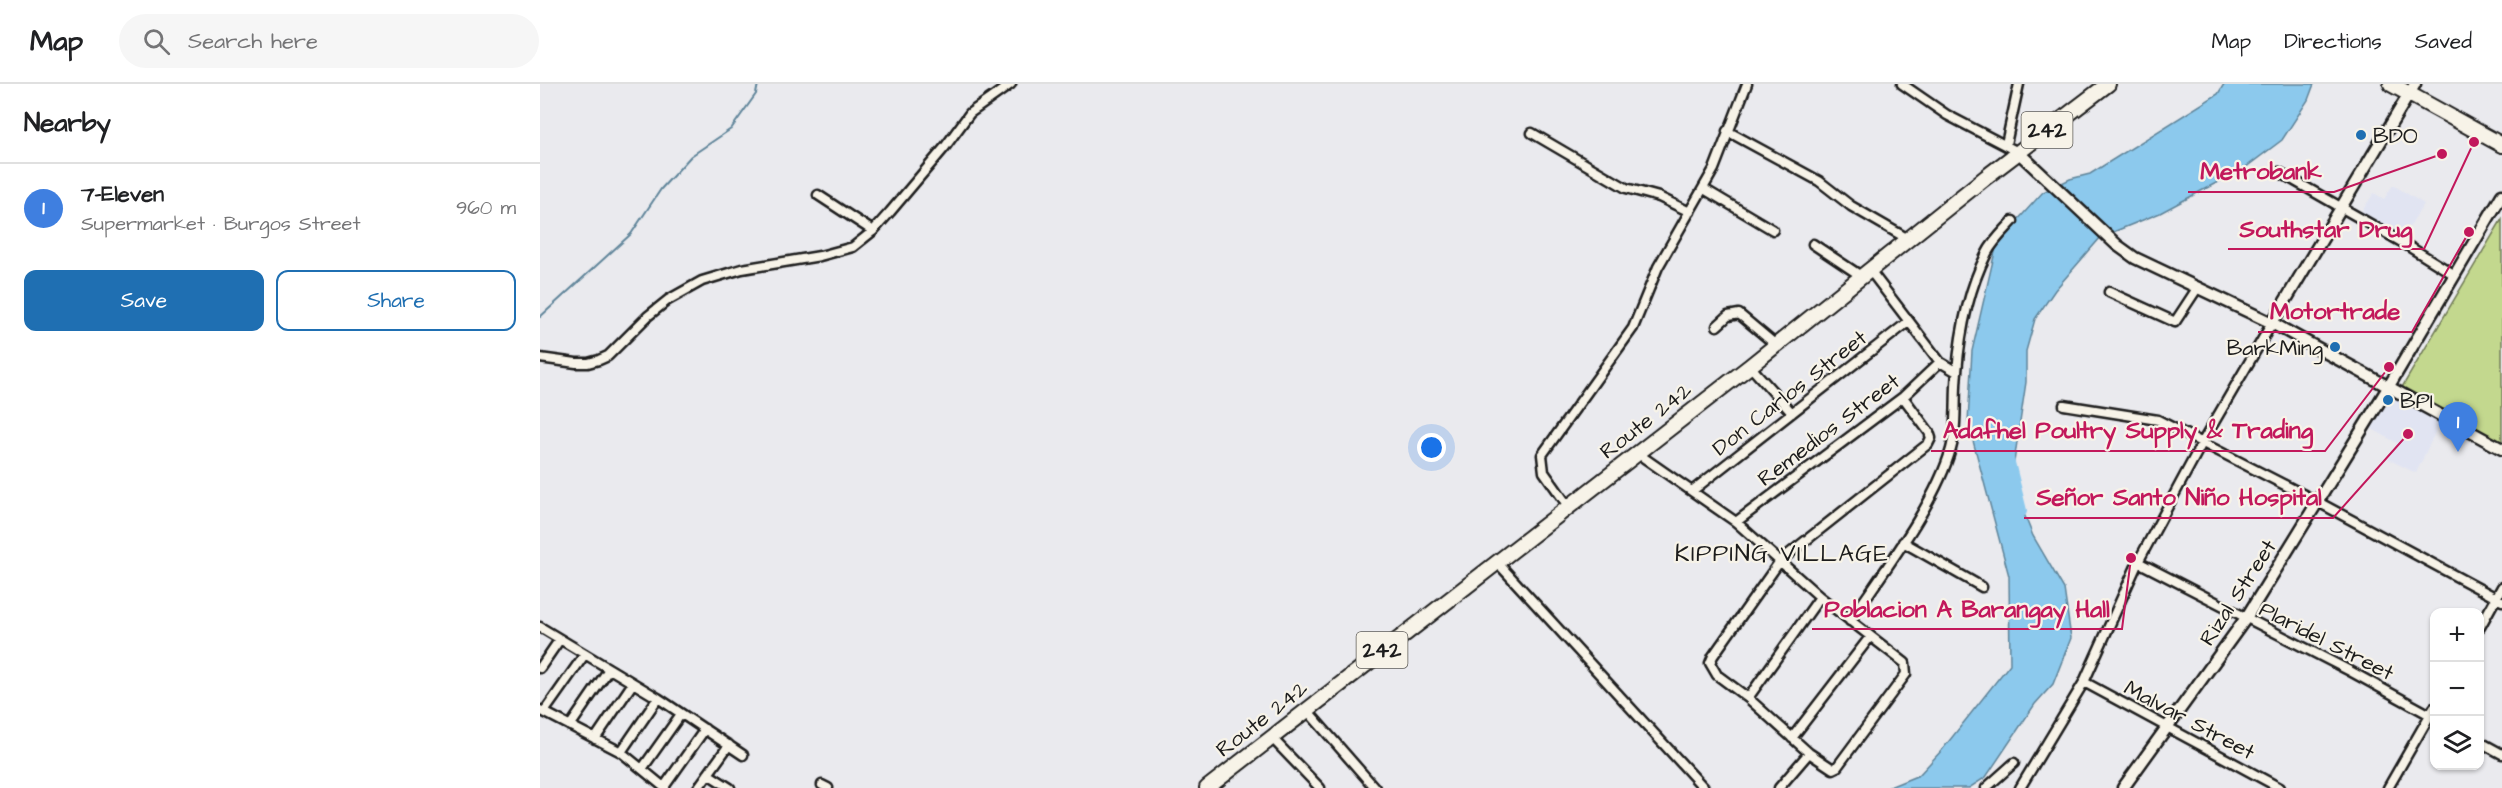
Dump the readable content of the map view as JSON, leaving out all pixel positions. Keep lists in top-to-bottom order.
{
  "streets": {
    "main road": ["242", "Route 242"],
    "street": [
      "Don Carlos Street",
      "Remedios Street",
      "Rizal Street",
      "Plaridel Street",
      "Malvar Street"
    ]
  },
  "crossings": [
    ["Rizal Street", "Plaridel Street"],
    ["Rizal Street", "Malvar Street"]
  ],
  "districts": ["KIPPING VILLAGE"],
  "places": [
    "BDO",
    "Southstar Drug",
    "Metrobank",
    "Motortrade",
    "BarkMing",
    "Adafhel Poultry Supply & Trading",
    "BPI",
    "Señor Santo Niño Hospital",
    "Poblacion A Barangay Hall"
  ],
  "page": {
    "header": "Map",
    "search": "Search here",
    "nav": ["Map", "Directions", "Saved"],
    "heading": "Nearby",
    "list": [
      {
        "mark": "1",
        "name": "7-Eleven",
        "note": "Supermarket · Burgos Street",
        "value": "960 m"
      }
    ],
    "buttons": ["Save", "Share"],
    "pins": "1",
    "map_buttons": ["+", "−"]
  }
}
